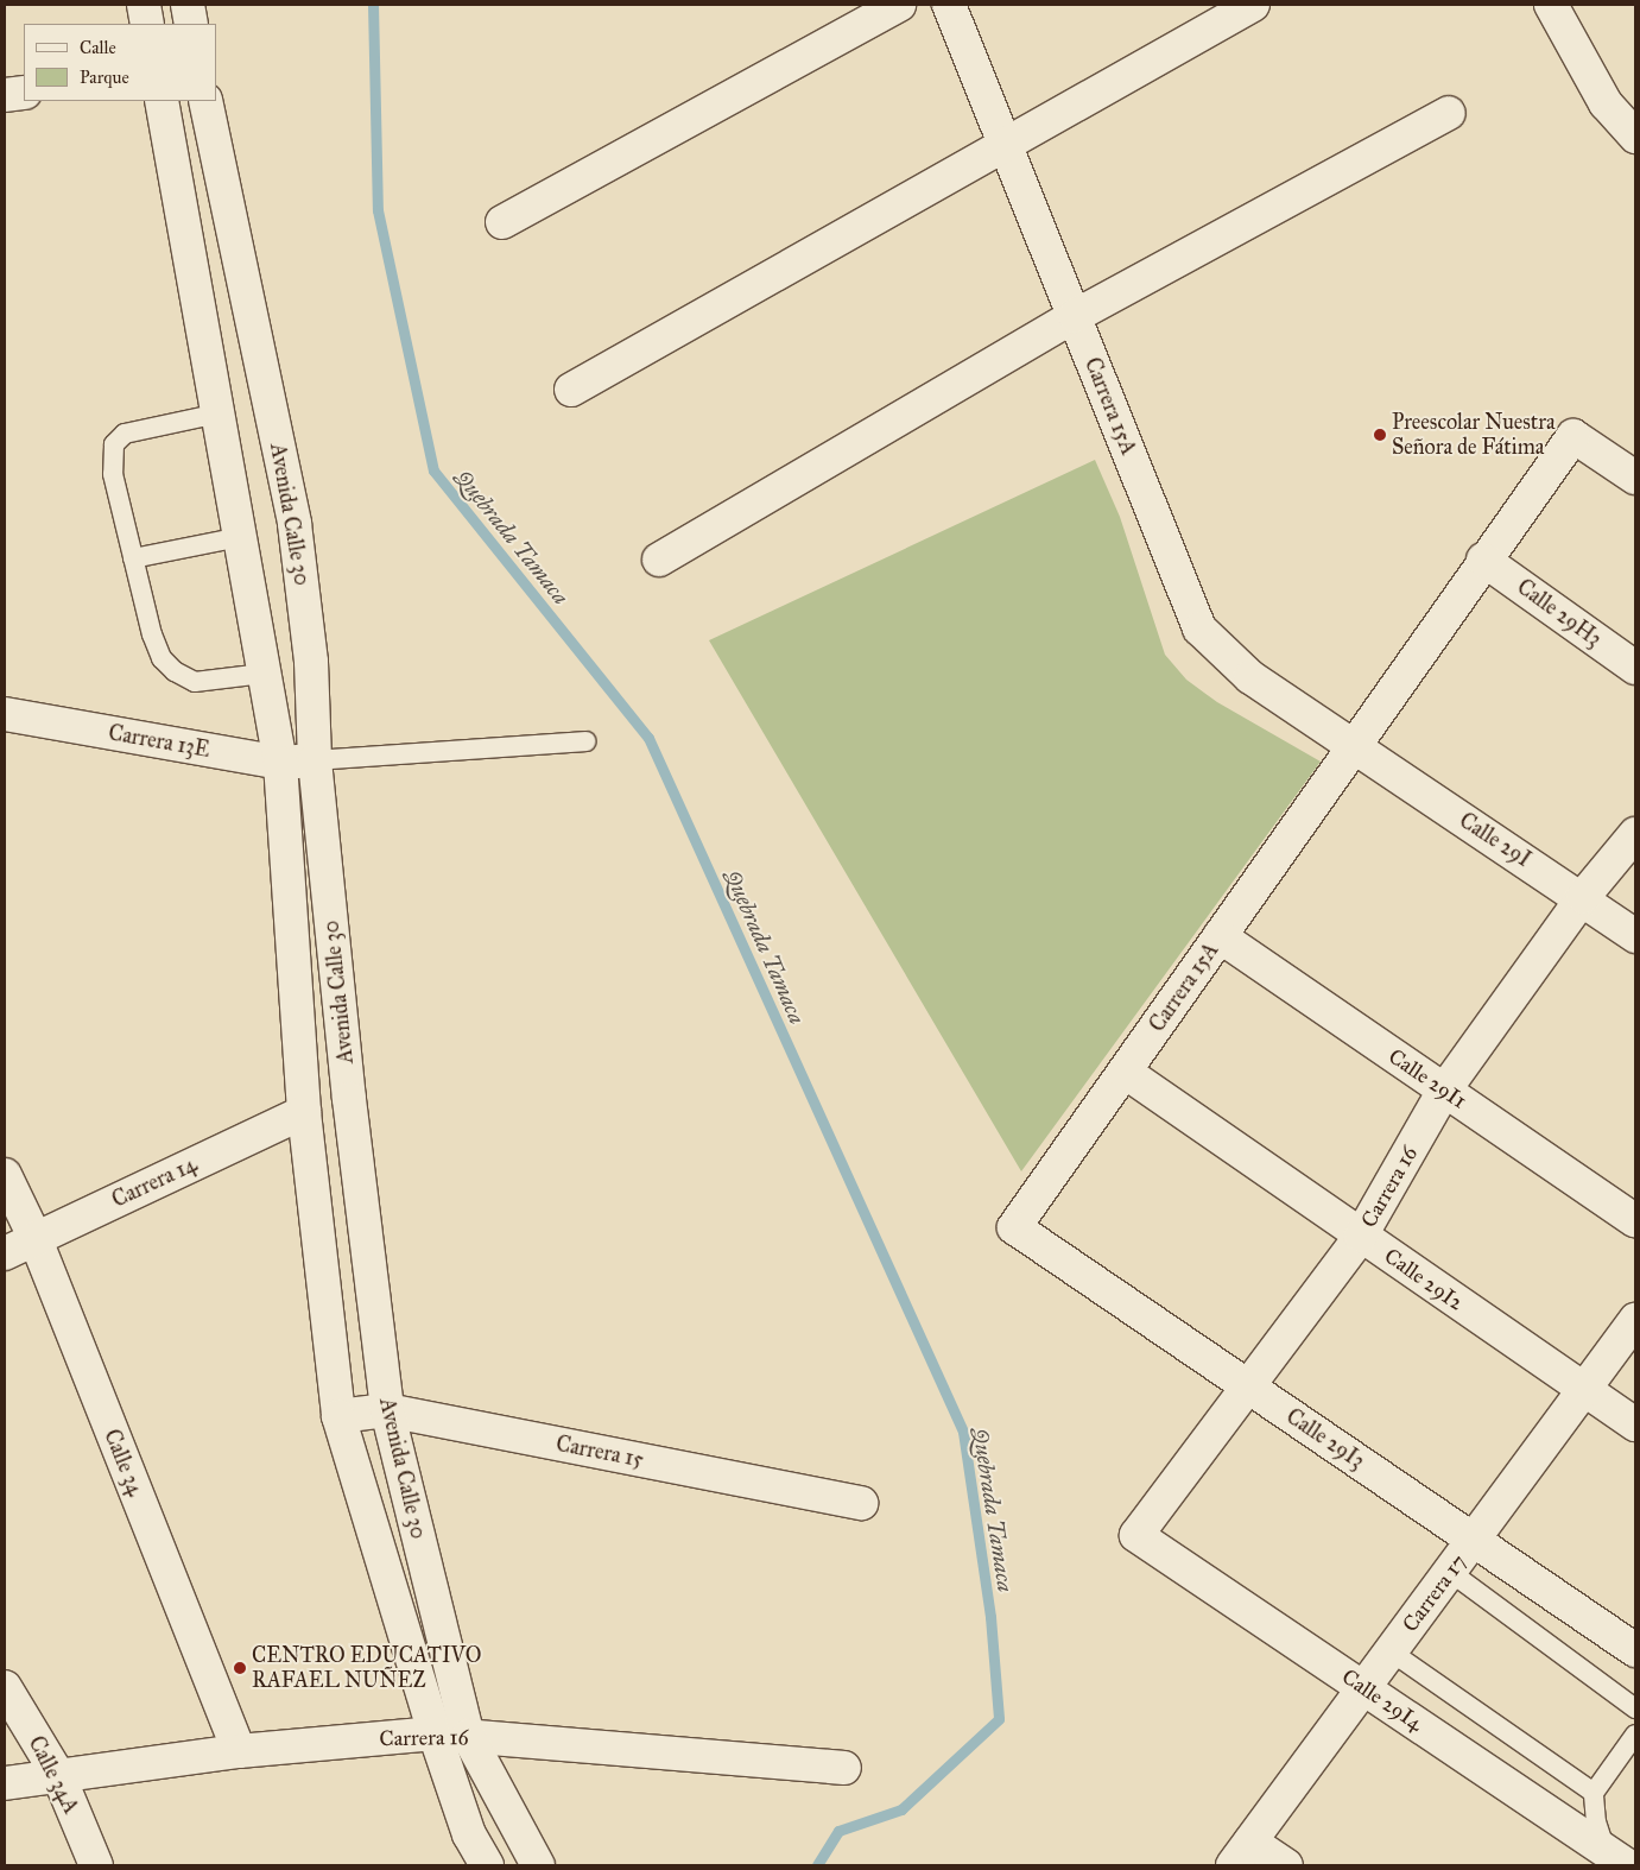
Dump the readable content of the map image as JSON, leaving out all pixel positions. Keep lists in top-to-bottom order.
{
  "streets": {
    "street": [
      "Carrera 15A",
      "Avenida Calle 30",
      "Calle 29H3",
      "Carrera 13E",
      "Calle 29I",
      "Calle 29I1",
      "Carrera 14",
      "Carrera 16",
      "Calle 29I2",
      "Calle 29I3",
      "Carrera 15",
      "Calle 34",
      "Carrera 17",
      "Calle 29I4",
      "Calle 34A"
    ]
  },
  "crossings": [
    ["Carrera 15A", "Calle 29H3"],
    ["Carrera 15A", "Calle 29I"],
    ["Carrera 15A", "Calle 29I1"],
    ["Carrera 15A", "Calle 29I2"],
    ["Carrera 15A", "Calle 29I3"],
    ["Avenida Calle 30", "Carrera 13E"],
    ["Avenida Calle 30", "Carrera 14"],
    ["Avenida Calle 30", "Carrera 16"],
    ["Avenida Calle 30", "Carrera 15"],
    ["Calle 29I", "Carrera 16"],
    ["Calle 29I1", "Carrera 16"],
    ["Carrera 14", "Calle 34"],
    ["Carrera 16", "Calle 29I2"],
    ["Carrera 16", "Calle 29I3"],
    ["Carrera 16", "Calle 34"],
    ["Carrera 16", "Calle 29I4"],
    ["Carrera 16", "Calle 34A"],
    ["Calle 29I2", "Carrera 17"],
    ["Calle 29I3", "Carrera 17"],
    ["Carrera 17", "Calle 29I4"]
  ],
  "water": ["Quebrada Tamaca"],
  "places": ["Preescolar Nuestra Señora de Fátima", "CENTRO EDUCATIVO RAFAEL NUÑEZ"],
  "legend": ["Calle", "Parque"]
}
